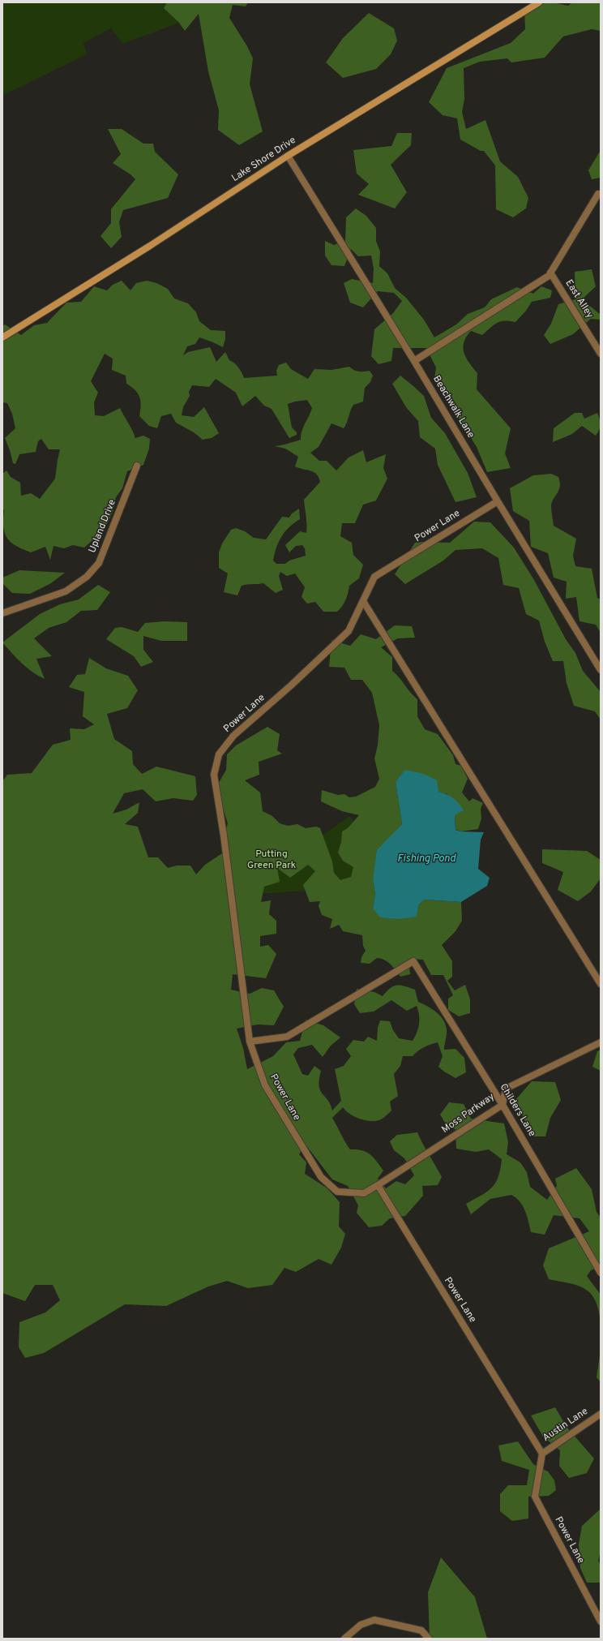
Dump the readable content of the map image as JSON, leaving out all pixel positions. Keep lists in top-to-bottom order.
{
  "streets": {
    "street": [
      "Lake Shore Drive",
      "East Alley",
      "Beachwalk Lane",
      "Upland Drive",
      "Power Lane",
      "Childers Lane",
      "Moss Parkway",
      "Austin Lane"
    ]
  },
  "crossings": [
    ["Lake Shore Drive", "Beachwalk Lane"],
    ["Beachwalk Lane", "Power Lane"],
    ["Power Lane", "Childers Lane"],
    ["Power Lane", "Moss Parkway"],
    ["Power Lane", "Austin Lane"],
    ["Childers Lane", "Moss Parkway"]
  ],
  "water": ["Fishing Pond"],
  "parks": ["Putting Green Park"]
}
